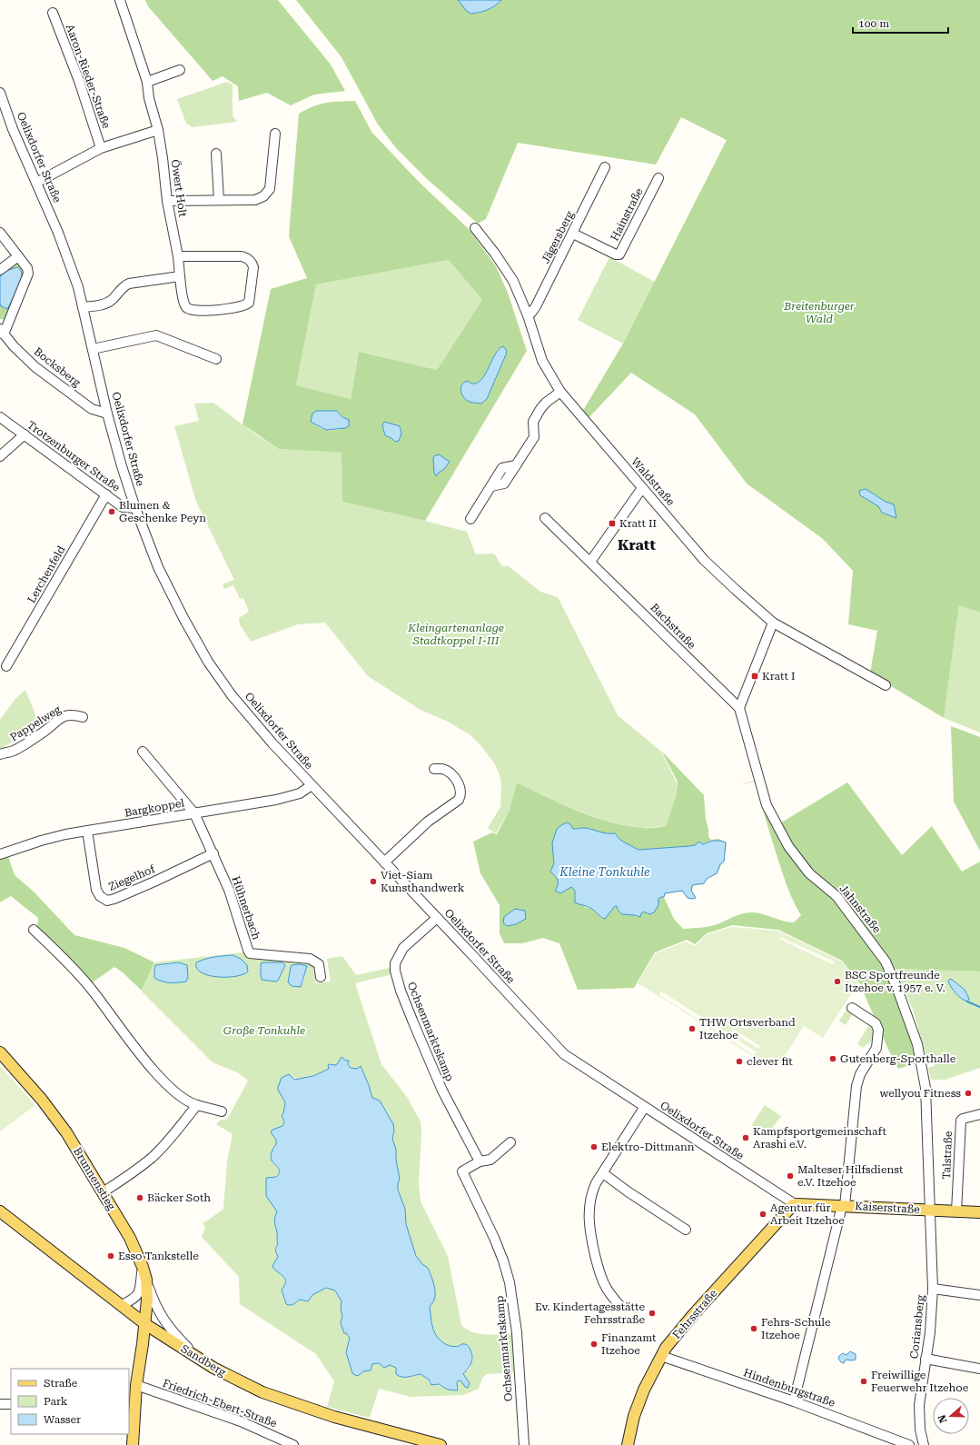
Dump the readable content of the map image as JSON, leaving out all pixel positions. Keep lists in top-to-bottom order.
{
  "streets": {
    "main road": [
      "Brunnenstieg",
      "Kaiserstraße",
      "Fehrsstraße",
      "Sandberg"
    ],
    "street": [
      "Aaron-Rieder-Straße",
      "Oelixdorfer Straße",
      "Öwert Holt",
      "Hainstraße",
      "Jägersberg",
      "Bocksberg",
      "Trotzenburger Straße",
      "Waldstraße",
      "Lerchenfeld",
      "Bachstraße",
      "Pappelweg",
      "Bargkoppel",
      "Ziegelhof",
      "Hühnerbach",
      "Jahnstraße",
      "Ochsenmarktskamp",
      "Talstraße",
      "Coriansberg",
      "Hindenburgstraße",
      "Friedrich-Ebert-Straße"
    ]
  },
  "crossings": [
    ["Oelixdorfer Straße", "Bocksberg"],
    ["Oelixdorfer Straße", "Trotzenburger Straße"],
    ["Oelixdorfer Straße", "Bargkoppel"],
    ["Oelixdorfer Straße", "Ochsenmarktskamp"],
    ["Oelixdorfer Straße", "Kaiserstraße"],
    ["Oelixdorfer Straße", "Fehrsstraße"],
    ["Hainstraße", "Jägersberg"],
    ["Jägersberg", "Waldstraße"],
    ["Trotzenburger Straße", "Lerchenfeld"],
    ["Bachstraße", "Jahnstraße"],
    ["Bargkoppel", "Ziegelhof"],
    ["Bargkoppel", "Hühnerbach"],
    ["Ziegelhof", "Hühnerbach"],
    ["Jahnstraße", "Kaiserstraße"],
    ["Jahnstraße", "Coriansberg"],
    ["Talstraße", "Kaiserstraße"],
    ["Brunnenstieg", "Sandberg"],
    ["Brunnenstieg", "Friedrich-Ebert-Straße"],
    ["Kaiserstraße", "Fehrsstraße"],
    ["Kaiserstraße", "Coriansberg"],
    ["Fehrsstraße", "Hindenburgstraße"]
  ],
  "districts": ["Kratt"],
  "water": ["Kleine Tonkuhle"],
  "parks": ["Breitenburger Wald", "Kleingartenanlage Stadtkoppel I-III", "Große Tonkuhle"],
  "places": {
    "other": [
      "Blumen & Geschenke Peyn",
      "Viet-Siam Kunsthandwerk",
      "BSC Sportfreunde Itzehoe v. 1957 e. V.",
      "THW Ortsverband Itzehoe",
      "Gutenberg-Sporthalle",
      "clever fit",
      "wellyou Fitness",
      "Kampfsportgemeinschaft Arashi e.V.",
      "Elektro-Dittmann",
      "Malteser Hilfsdienst e.V. Itzehoe",
      "Bäcker Soth",
      "Agentur für Arbeit Itzehoe",
      "Esso Tankstelle",
      "Ev. Kindertagesstätte Fehrsstraße",
      "Fehrs-Schule Itzehoe",
      "Finanzamt Itzehoe",
      "Freiwillige Feuerwehr Itzehoe"
    ],
    "transit": ["Kratt II", "Kratt I"]
  },
  "legend": ["Straße", "Park", "Wasser"],
  "scale_bar": "100 m",
  "north": "left"
}
